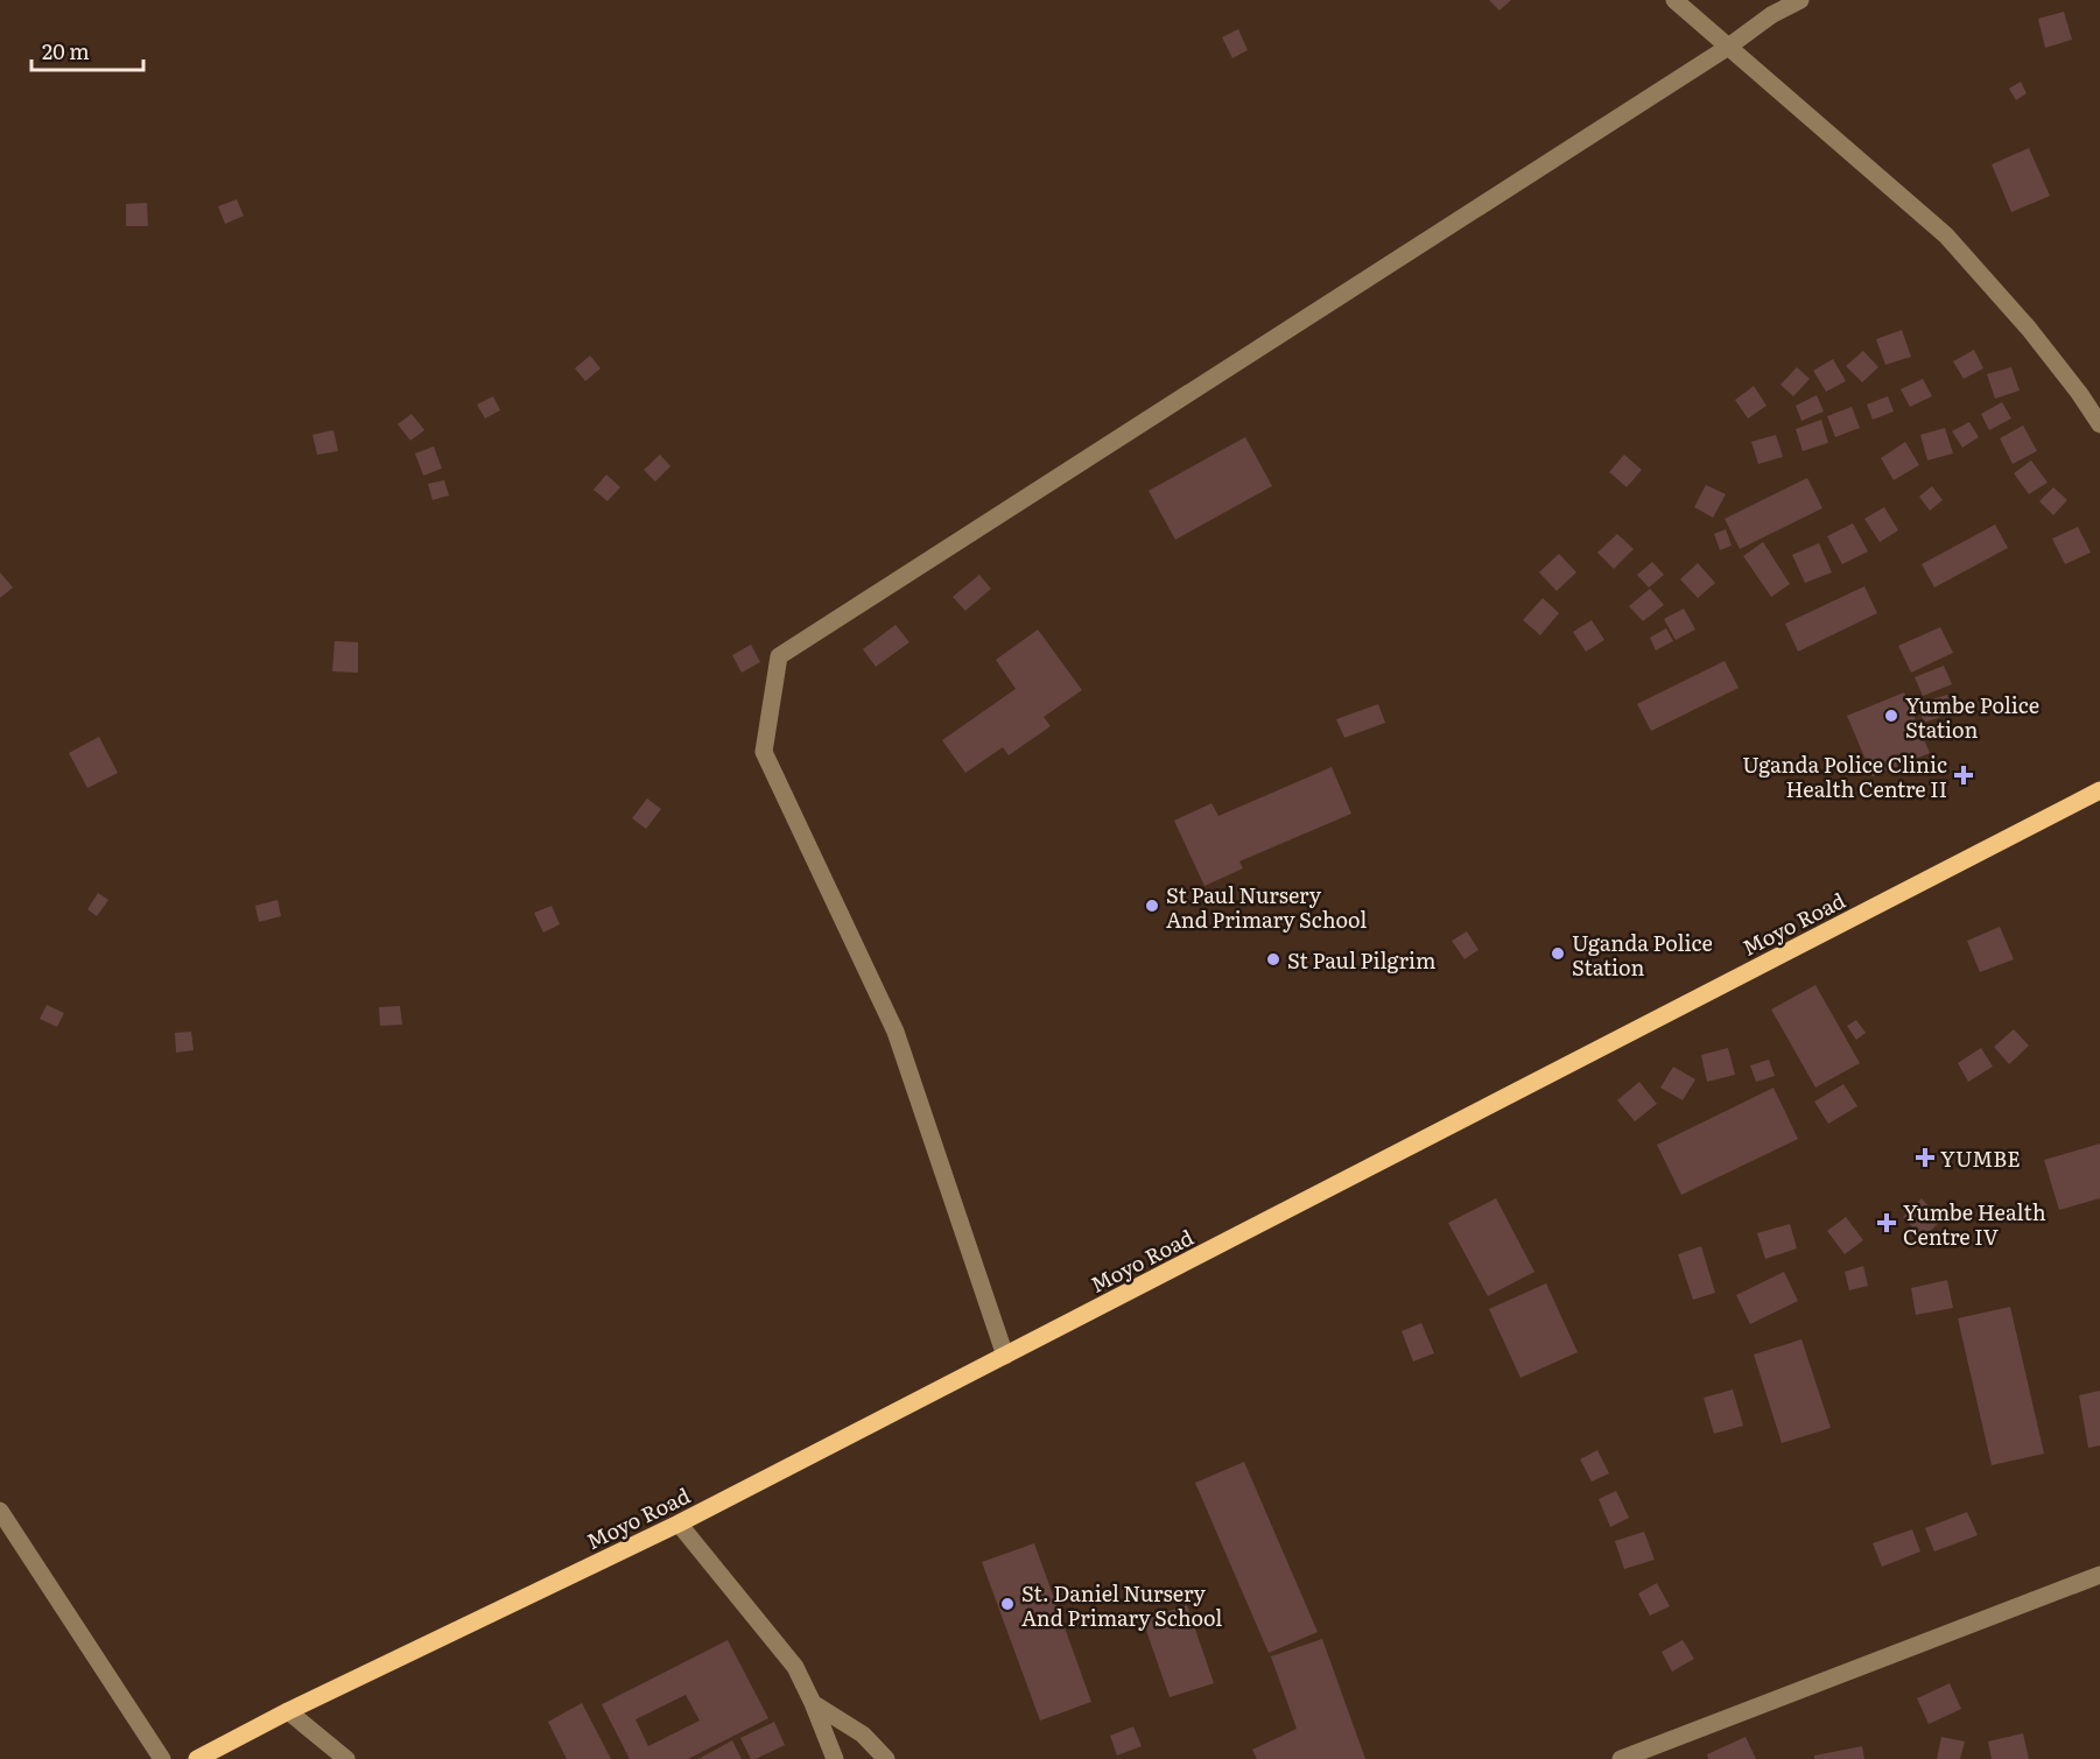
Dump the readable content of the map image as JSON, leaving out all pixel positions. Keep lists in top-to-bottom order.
{
  "streets": {
    "main road": ["Moyo Road"]
  },
  "places": {
    "other": [
      "Yumbe Police Station",
      "St Paul Nursery And Primary School",
      "Uganda Police Station",
      "St Paul Pilgrim",
      "St. Daniel Nursery And Primary School"
    ],
    "health": ["Uganda Police Clinic Health Centre II", "YUMBE", "Yumbe Health Centre IV"]
  },
  "scale_bar": "20 m"
}
